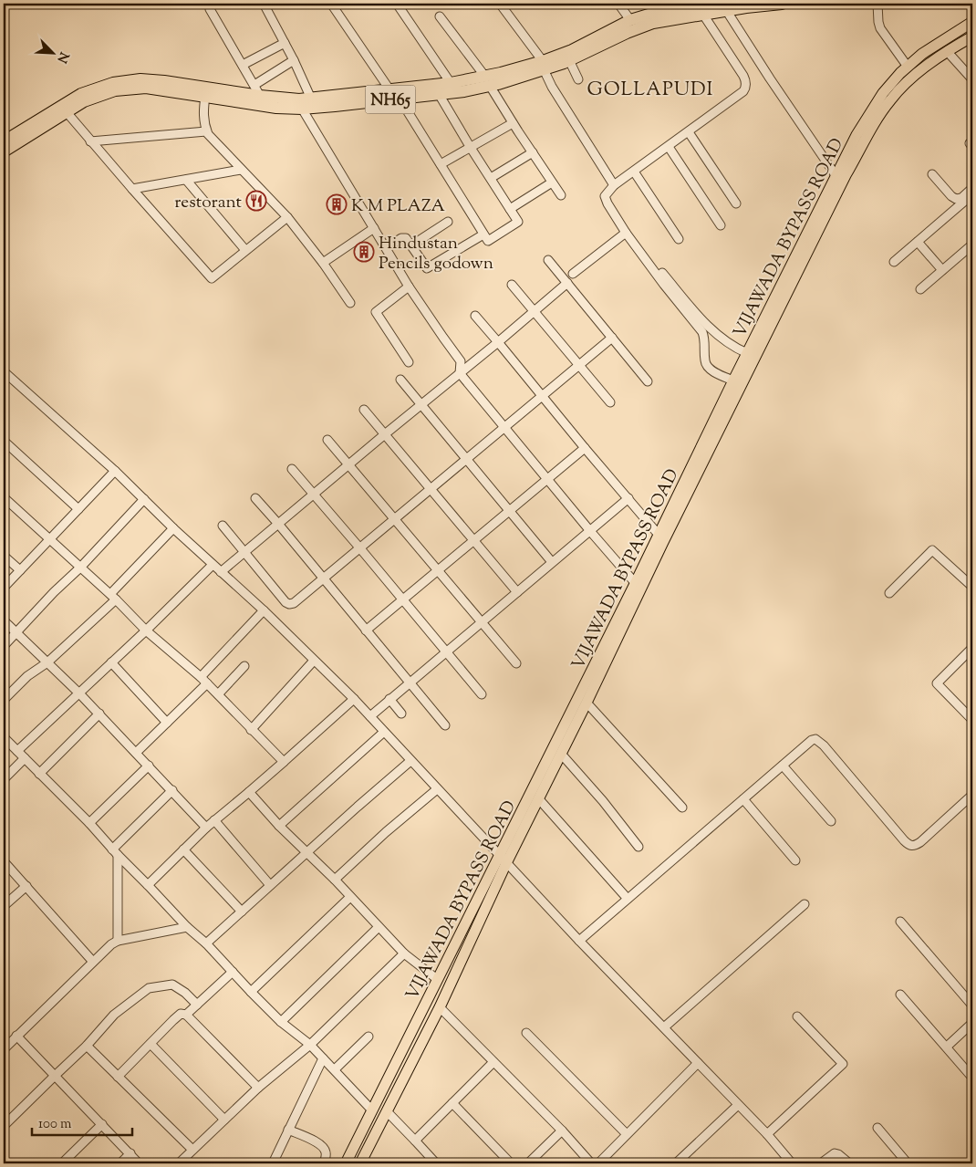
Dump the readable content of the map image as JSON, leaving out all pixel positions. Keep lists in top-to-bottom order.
{
  "streets": {
    "highway": ["NH65"],
    "main road": ["VIJAWADA BYPASS ROAD"]
  },
  "districts": ["GOLLAPUDI"],
  "places": {
    "restaurant": ["restorant"],
    "building": ["K M PLAZA", "Hindustan Pencils godown"]
  },
  "scale_bar": "100 m",
  "north": "bottom right"
}
